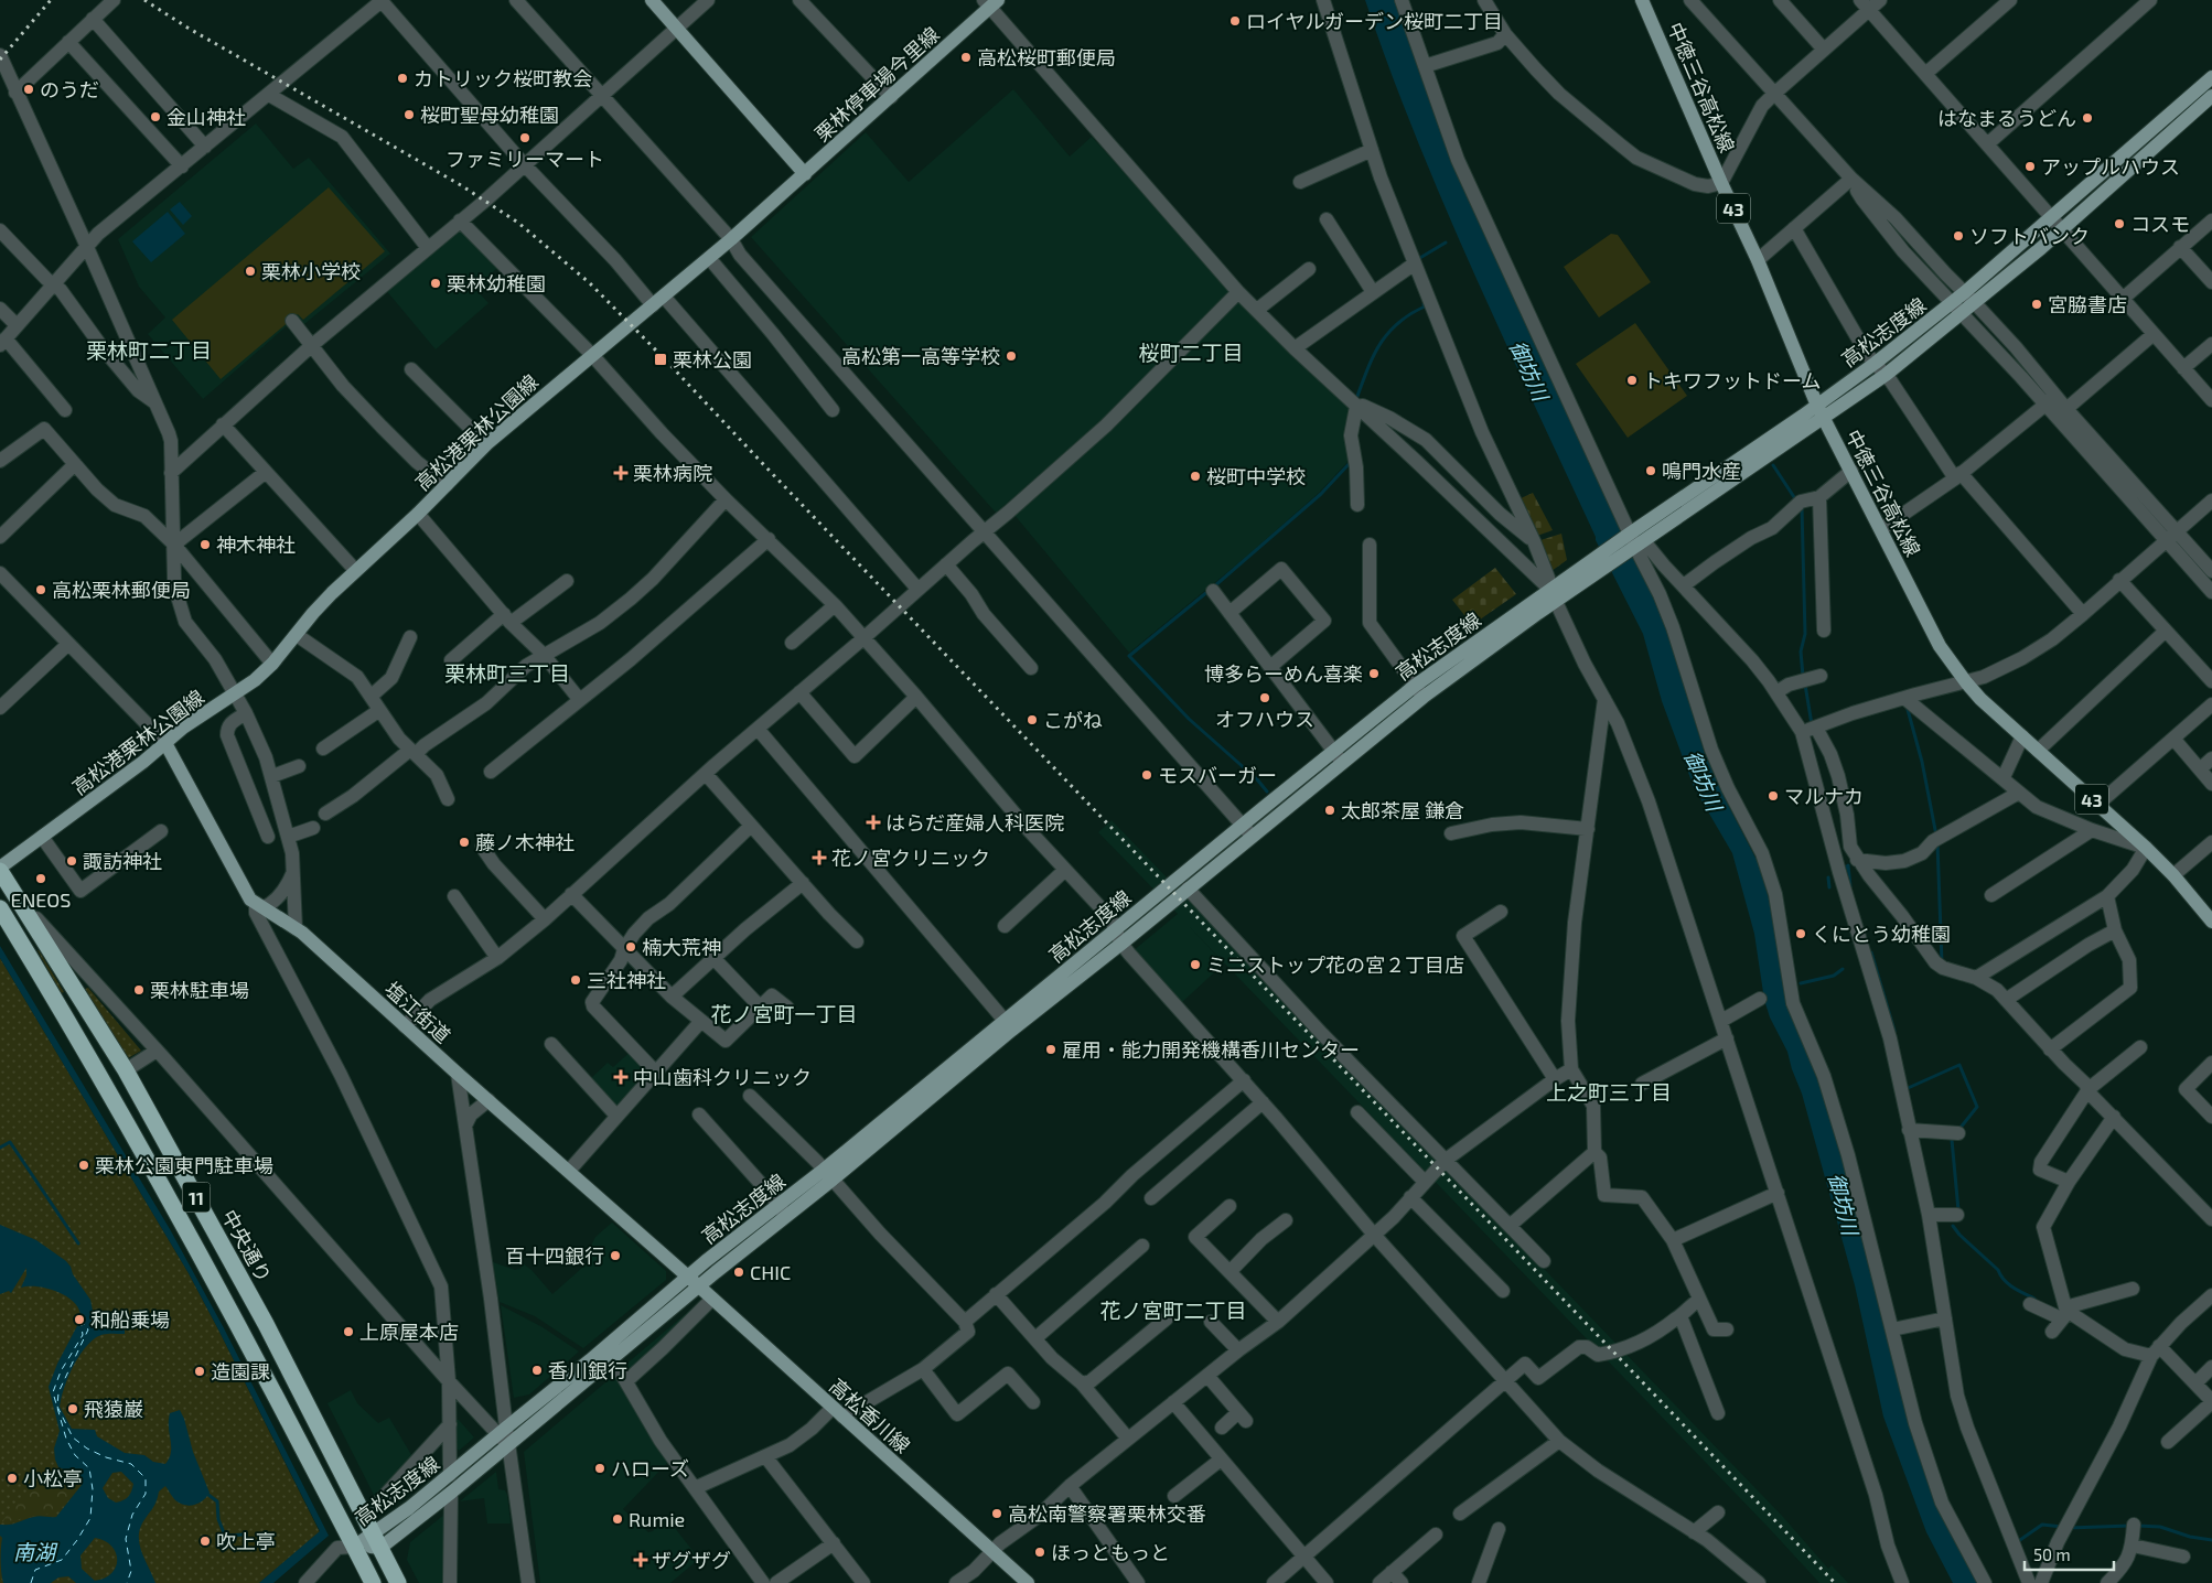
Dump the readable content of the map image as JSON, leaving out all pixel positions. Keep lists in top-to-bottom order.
{
  "streets": {
    "highway": ["11", "中央通り"],
    "main road": [
      "栗林停車場今里線",
      "中徳三谷高松線",
      "43",
      "高松志度線",
      "高松港栗林公園線",
      "塩江街道",
      "高松香川線"
    ]
  },
  "crossings": [
    ["栗林停車場今里線", "高松港栗林公園線"],
    ["中徳三谷高松線", "高松志度線"],
    ["高松志度線", "塩江街道"],
    ["高松志度線", "11"],
    ["高松志度線", "中央通り"],
    ["高松志度線", "高松香川線"],
    ["高松港栗林公園線", "塩江街道"],
    ["高松港栗林公園線", "中央通り"],
    ["塩江街道", "高松香川線"]
  ],
  "districts": [
    "栗林町二丁目",
    "桜町二丁目",
    "栗林町三丁目",
    "花ノ宮町一丁目",
    "上之町三丁目",
    "花ノ宮町二丁目"
  ],
  "water": ["御坊川", "南湖"],
  "places": {
    "other": [
      "ロイヤルガーデン桜町二丁目",
      "高松桜町郵便局",
      "カトリック桜町教会",
      "のうだ",
      "桜町聖母幼稚園",
      "金山神社",
      "はなまるうどん",
      "ファミリーマート",
      "アップルハウス",
      "コスモ",
      "ソフトバンク",
      "栗林小学校",
      "栗林幼稚園",
      "宮脇書店",
      "高松第一高等学校",
      "トキワフットドーム",
      "鳴門水産",
      "桜町中学校",
      "神木神社",
      "高松栗林郵便局",
      "博多らーめん喜楽",
      "オフハウス",
      "こがね",
      "モスバーガー",
      "マルナカ",
      "太郎茶屋 鎌倉",
      "藤ノ木神社",
      "諏訪神社",
      "ENEOS",
      "くにとう幼稚園",
      "楠大荒神",
      "ミニストップ花の宮２丁目店",
      "三社神社",
      "栗林駐車場",
      "雇用・能力開発機構香川センター",
      "栗林公園東門駐車場",
      "百十四銀行",
      "CHIC",
      "和船乗場",
      "上原屋本店",
      "香川銀行",
      "造園課",
      "飛猿巌",
      "ハローズ",
      "小松亭",
      "高松南警察署栗林交番",
      "Rumie",
      "吹上亭",
      "ほっともっと"
    ],
    "transit": ["栗林公園"],
    "health": [
      "栗林病院",
      "はらだ産婦人科医院",
      "花ノ宮クリニック",
      "中山歯科クリニック",
      "ザグザグ"
    ]
  },
  "scale_bar": "50 m"
}
